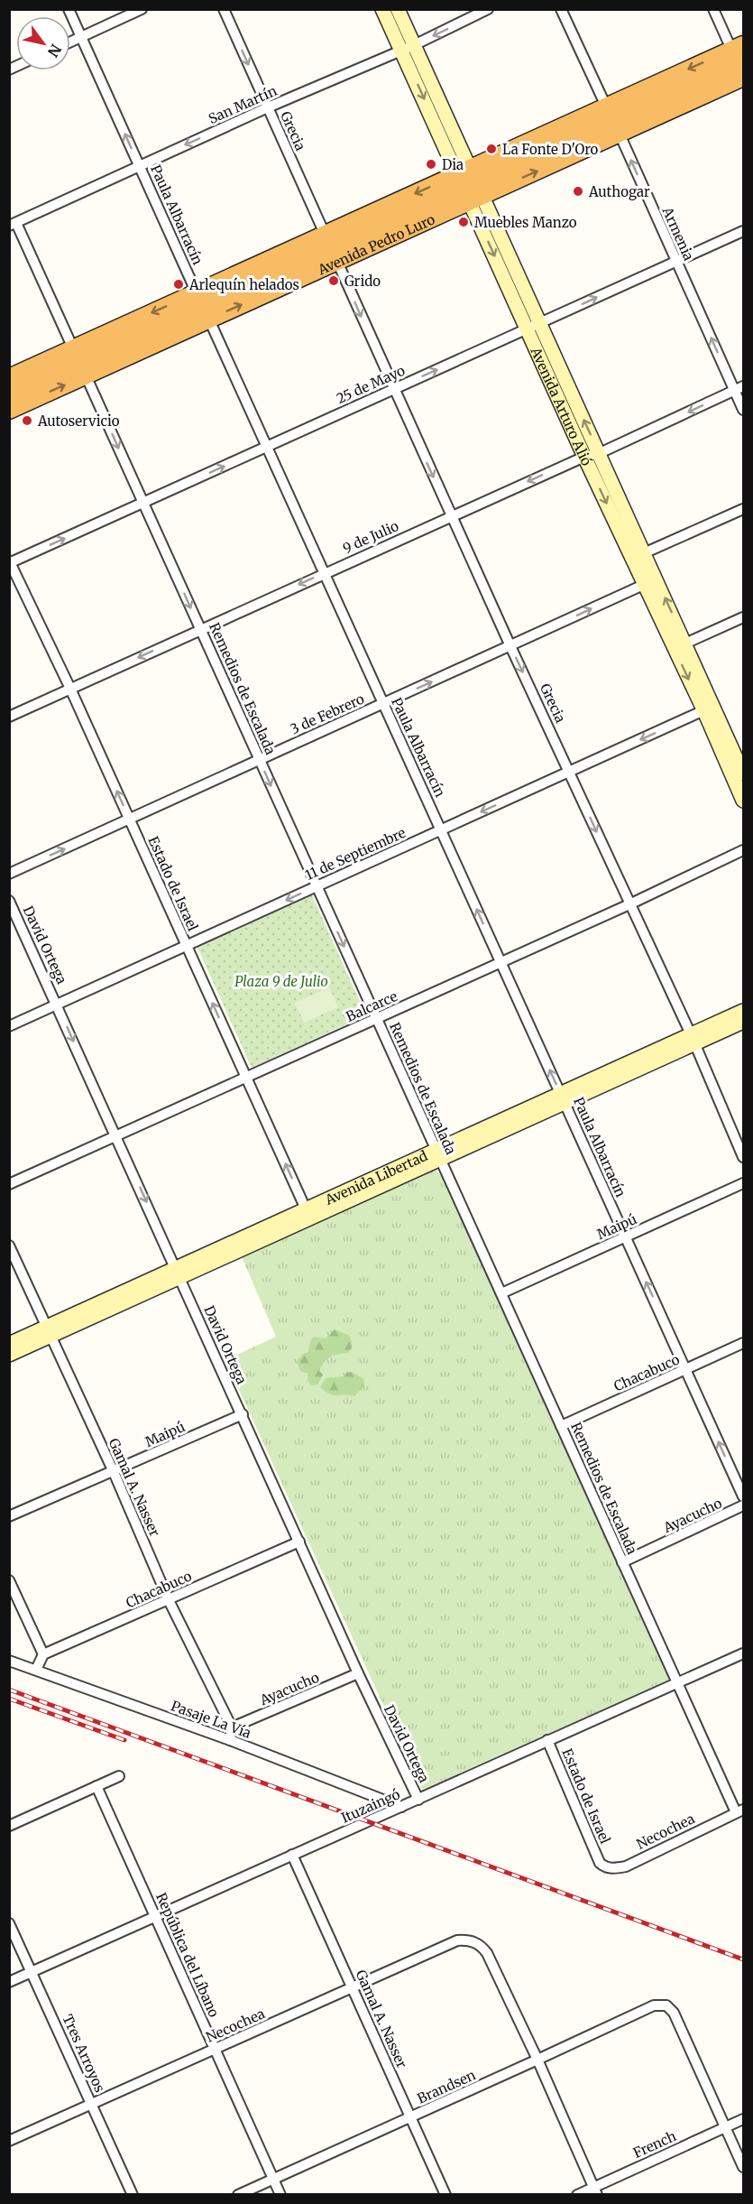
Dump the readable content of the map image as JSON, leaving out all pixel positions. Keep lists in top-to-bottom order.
{
  "streets": {
    "highway": ["Avenida Pedro Luro"],
    "main road": ["Avenida Arturo Alió", "Avenida Libertad"],
    "street": [
      "San Martín",
      "Grecia",
      "Paula Albarracín",
      "Armenia",
      "25 de Mayo",
      "9 de Julio",
      "Remedios de Escalada",
      "3 de Febrero",
      "11 de Septiembre",
      "Estado de Israel",
      "David Ortega",
      "Balcarce",
      "Maipú",
      "Chacabuco",
      "Gamal A. Nasser",
      "Ayacucho",
      "Pasaje La Vía",
      "Ituzaingó",
      "Necochea",
      "República del Líbano",
      "Tres Arroyos",
      "Brandsen",
      "French"
    ]
  },
  "crossings": [
    ["San Martín", "Grecia"],
    ["San Martín", "Paula Albarracín"],
    ["San Martín", "Avenida Arturo Alió"],
    ["Grecia", "Avenida Pedro Luro"],
    ["Grecia", "25 de Mayo"],
    ["Grecia", "9 de Julio"],
    ["Grecia", "3 de Febrero"],
    ["Grecia", "11 de Septiembre"],
    ["Grecia", "Balcarce"],
    ["Grecia", "Avenida Libertad"],
    ["Paula Albarracín", "Avenida Pedro Luro"],
    ["Paula Albarracín", "25 de Mayo"],
    ["Paula Albarracín", "9 de Julio"],
    ["Paula Albarracín", "3 de Febrero"],
    ["Paula Albarracín", "11 de Septiembre"],
    ["Paula Albarracín", "Balcarce"],
    ["Paula Albarracín", "Avenida Libertad"],
    ["Paula Albarracín", "Maipú"],
    ["Paula Albarracín", "Chacabuco"],
    ["Armenia", "Avenida Pedro Luro"],
    ["Armenia", "25 de Mayo"],
    ["Armenia", "9 de Julio"],
    ["Avenida Pedro Luro", "Avenida Arturo Alió"],
    ["Avenida Pedro Luro", "Remedios de Escalada"],
    ["25 de Mayo", "Avenida Arturo Alió"],
    ["25 de Mayo", "Remedios de Escalada"],
    ["25 de Mayo", "Estado de Israel"],
    ["Avenida Arturo Alió", "9 de Julio"],
    ["Avenida Arturo Alió", "3 de Febrero"],
    ["Avenida Arturo Alió", "11 de Septiembre"],
    ["9 de Julio", "Remedios de Escalada"],
    ["9 de Julio", "Estado de Israel"],
    ["Remedios de Escalada", "3 de Febrero"],
    ["Remedios de Escalada", "11 de Septiembre"],
    ["Remedios de Escalada", "Balcarce"],
    ["Remedios de Escalada", "Avenida Libertad"],
    ["Remedios de Escalada", "Maipú"],
    ["Remedios de Escalada", "Chacabuco"],
    ["Remedios de Escalada", "Ayacucho"],
    ["Remedios de Escalada", "Ituzaingó"],
    ["Remedios de Escalada", "Necochea"],
    ["3 de Febrero", "Estado de Israel"],
    ["11 de Septiembre", "Estado de Israel"],
    ["11 de Septiembre", "David Ortega"],
    ["Estado de Israel", "Balcarce"],
    ["Estado de Israel", "Avenida Libertad"],
    ["Estado de Israel", "Ituzaingó"],
    ["Estado de Israel", "Necochea"],
    ["David Ortega", "Balcarce"],
    ["David Ortega", "Avenida Libertad"],
    ["David Ortega", "Maipú"],
    ["David Ortega", "Chacabuco"],
    ["David Ortega", "Ayacucho"],
    ["David Ortega", "Ituzaingó"],
    ["Avenida Libertad", "Gamal A. Nasser"],
    ["Maipú", "Gamal A. Nasser"],
    ["Chacabuco", "Gamal A. Nasser"],
    ["Gamal A. Nasser", "Ayacucho"],
    ["Gamal A. Nasser", "Ituzaingó"],
    ["Gamal A. Nasser", "Necochea"],
    ["Gamal A. Nasser", "Brandsen"],
    ["Pasaje La Vía", "Ituzaingó"],
    ["Ituzaingó", "República del Líbano"],
    ["Ituzaingó", "Tres Arroyos"],
    ["Necochea", "República del Líbano"],
    ["Necochea", "Tres Arroyos"],
    ["Necochea", "Brandsen"],
    ["República del Líbano", "Brandsen"],
    ["Brandsen", "French"]
  ],
  "one_way": [
    "San Martín",
    "Grecia",
    "Paula Albarracín",
    "Armenia",
    "25 de Mayo",
    "9 de Julio",
    "Remedios de Escalada",
    "3 de Febrero",
    "11 de Septiembre",
    "Estado de Israel"
  ],
  "parks": ["Plaza 9 de Julio"],
  "places": [
    "La Fonte D'Oro",
    "Dia",
    "Authogar",
    "Muebles Manzo",
    "Grido",
    "Arlequín helados",
    "Autoservicio"
  ],
  "north": "bottom right"
}
